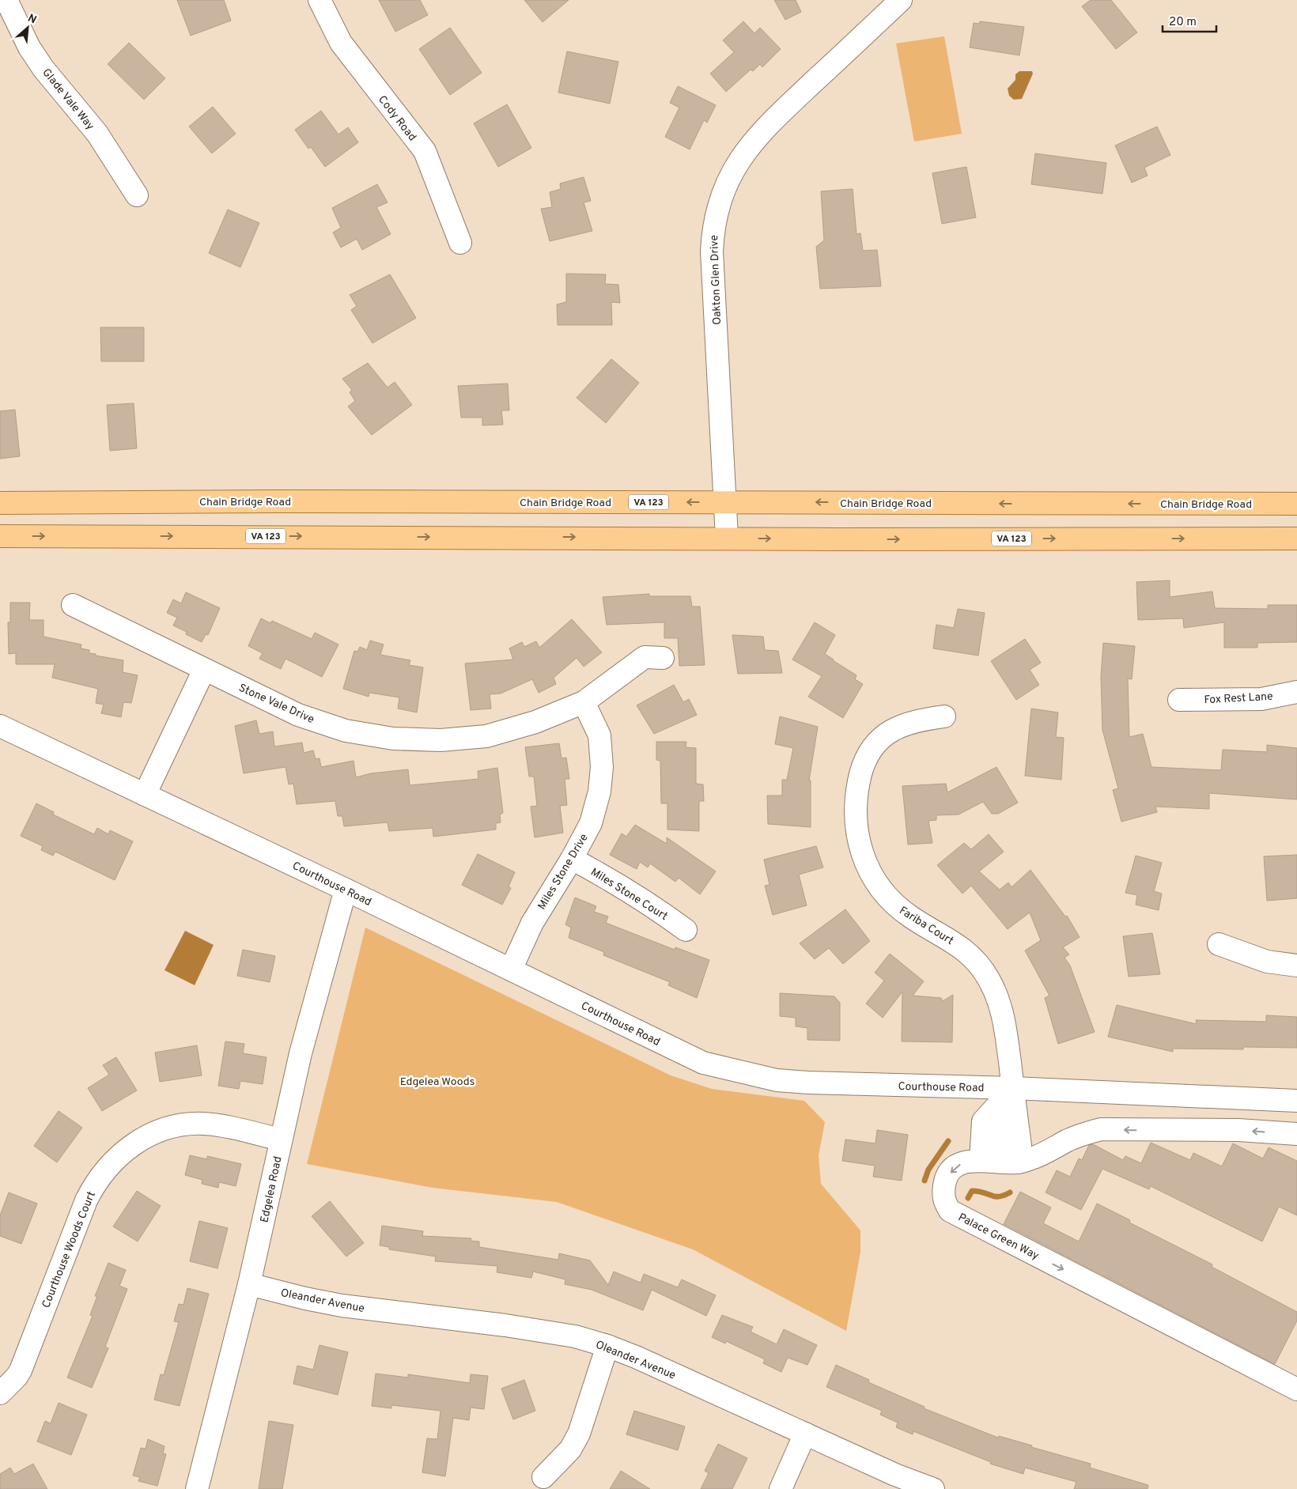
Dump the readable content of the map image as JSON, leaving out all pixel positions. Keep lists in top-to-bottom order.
{
  "streets": {
    "main road": ["Chain Bridge Road", "VA 123"],
    "street": [
      "Glade Vale Way",
      "Cody Road",
      "Oakton Glen Drive",
      "Fox Rest Lane",
      "Stone Vale Drive",
      "Miles Stone Drive",
      "Courthouse Road",
      "Miles Stone Court",
      "Fariba Court",
      "Edgelea Road",
      "Palace Green Way",
      "Courthouse Woods Court",
      "Oleander Avenue"
    ]
  },
  "crossings": [
    ["Oakton Glen Drive", "Chain Bridge Road"],
    ["Oakton Glen Drive", "VA 123"],
    ["Stone Vale Drive", "Miles Stone Drive"],
    ["Miles Stone Drive", "Courthouse Road"],
    ["Miles Stone Drive", "Miles Stone Court"],
    ["Courthouse Road", "Fariba Court"],
    ["Courthouse Road", "Edgelea Road"],
    ["Edgelea Road", "Courthouse Woods Court"],
    ["Edgelea Road", "Oleander Avenue"]
  ],
  "parks": ["Edgelea Woods"],
  "scale_bar": "20 m",
  "north": "top right"
}
